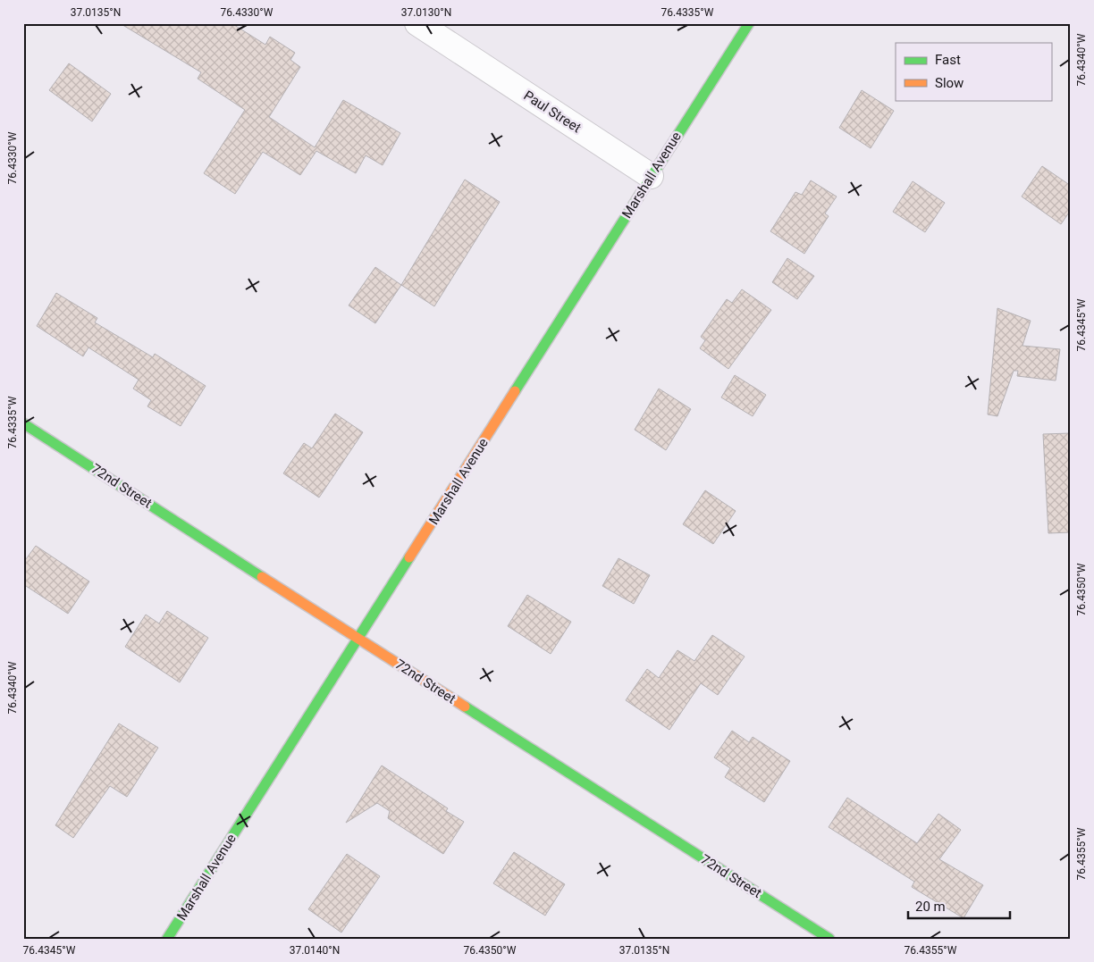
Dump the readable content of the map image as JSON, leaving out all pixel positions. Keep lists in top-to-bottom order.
{
  "streets": {
    "street": ["Paul Street", "Marshall Avenue", "72nd Street"]
  },
  "crossings": [
    ["Paul Street", "Marshall Avenue"],
    ["Marshall Avenue", "72nd Street"]
  ],
  "legend": ["Fast", "Slow"],
  "scale_bar": "20 m",
  "coordinates": [
    "37.0135°N",
    "76.4330°W",
    "37.0130°N",
    "76.4335°W",
    "76.4340°W",
    "76.4345°W",
    "76.4350°W",
    "76.4355°W",
    "37.0140°N"
  ]
}
